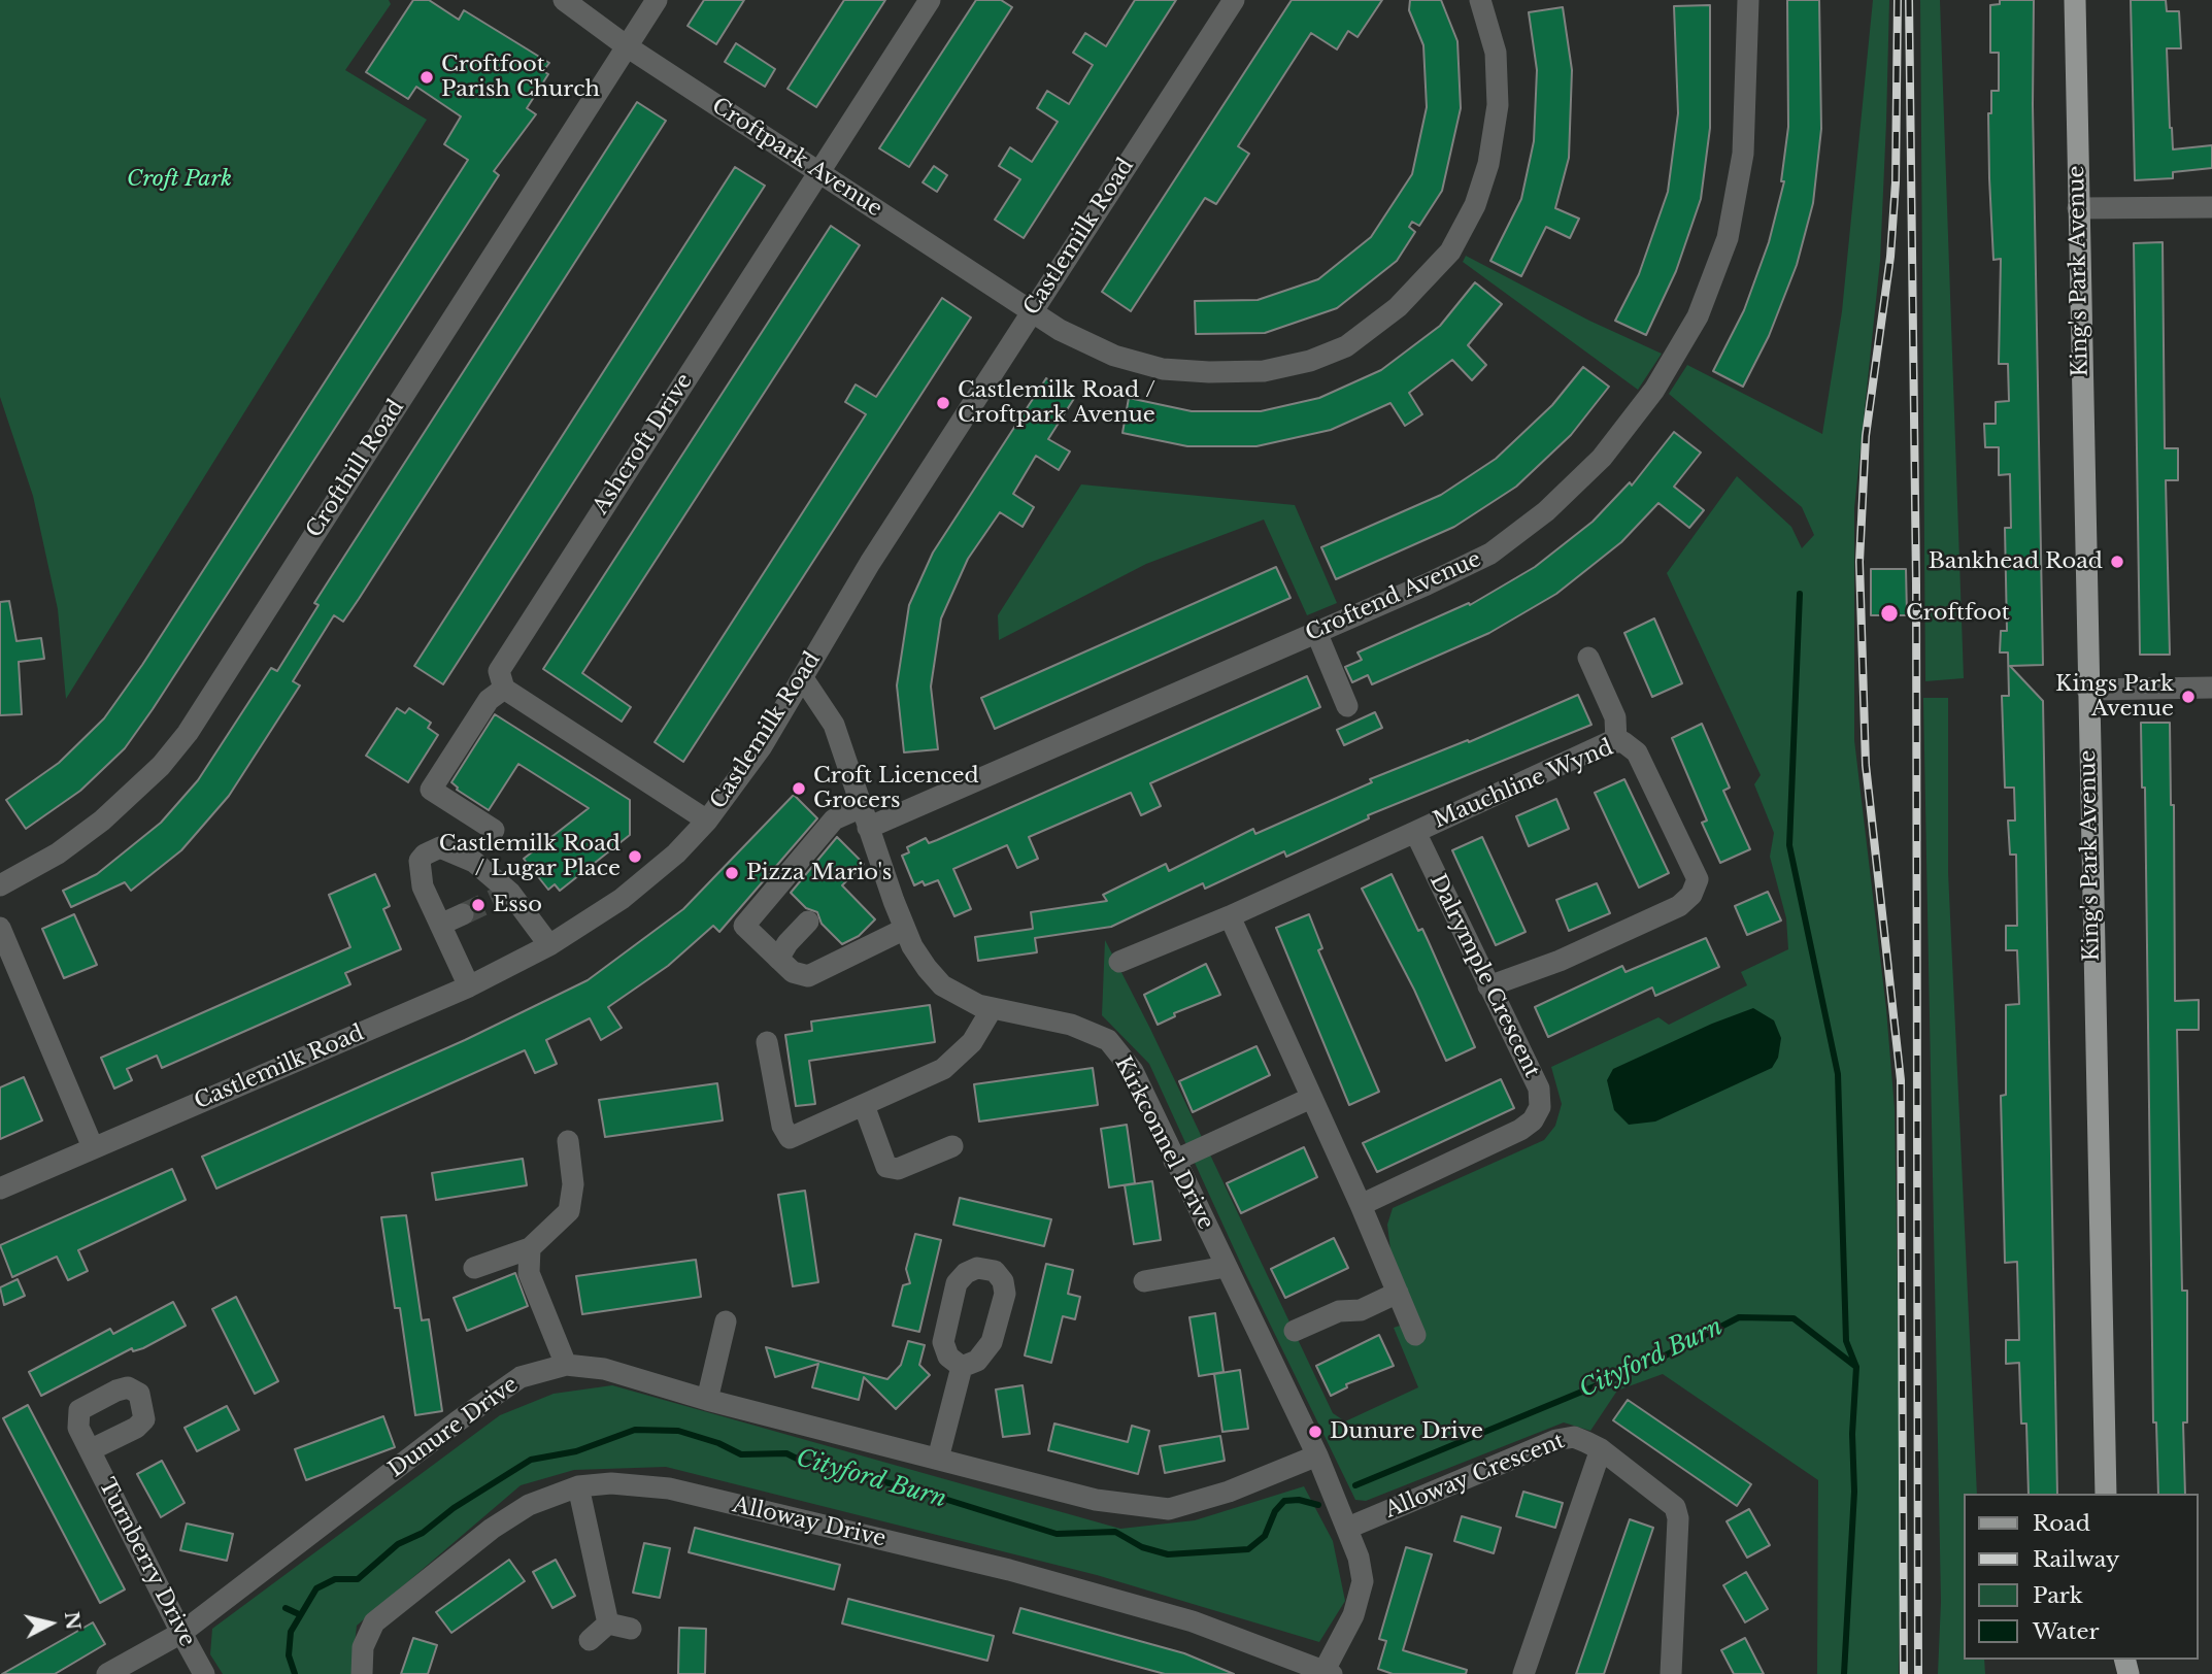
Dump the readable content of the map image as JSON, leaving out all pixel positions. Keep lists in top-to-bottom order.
{
  "streets": {
    "main road": ["King's Park Avenue"],
    "street": [
      "Croftpark Avenue",
      "Castlemilk Road",
      "Ashcroft Drive",
      "Crofthill Road",
      "Croftend Avenue",
      "Mauchline Wynd",
      "Dalrymple Crescent",
      "Kirkconnel Drive",
      "Dunure Drive",
      "Alloway Crescent",
      "Alloway Drive",
      "Turnberry Drive"
    ]
  },
  "crossings": [
    ["Croftpark Avenue", "Castlemilk Road"],
    ["Croftpark Avenue", "Ashcroft Drive"],
    ["Croftpark Avenue", "Crofthill Road"],
    ["Castlemilk Road", "Kirkconnel Drive"],
    ["Croftend Avenue", "Kirkconnel Drive"],
    ["Mauchline Wynd", "Dalrymple Crescent"],
    ["Kirkconnel Drive", "Dunure Drive"],
    ["Kirkconnel Drive", "Alloway Crescent"],
    ["Kirkconnel Drive", "Alloway Drive"],
    ["Dunure Drive", "Turnberry Drive"]
  ],
  "water": ["Cityford Burn"],
  "parks": ["Croft Park"],
  "places": [
    "Croftfoot Parish Church",
    "Castlemilk Road / Croftpark Avenue",
    "Bankhead Road",
    "Croftfoot",
    "Kings Park Avenue",
    "Croft Licenced Grocers",
    "Castlemilk Road / Lugar Place",
    "Pizza Mario's",
    "Esso",
    "Dunure Drive"
  ],
  "legend": [
    "Road",
    "Railway",
    "Park",
    "Water"
  ],
  "north": "right"
}
